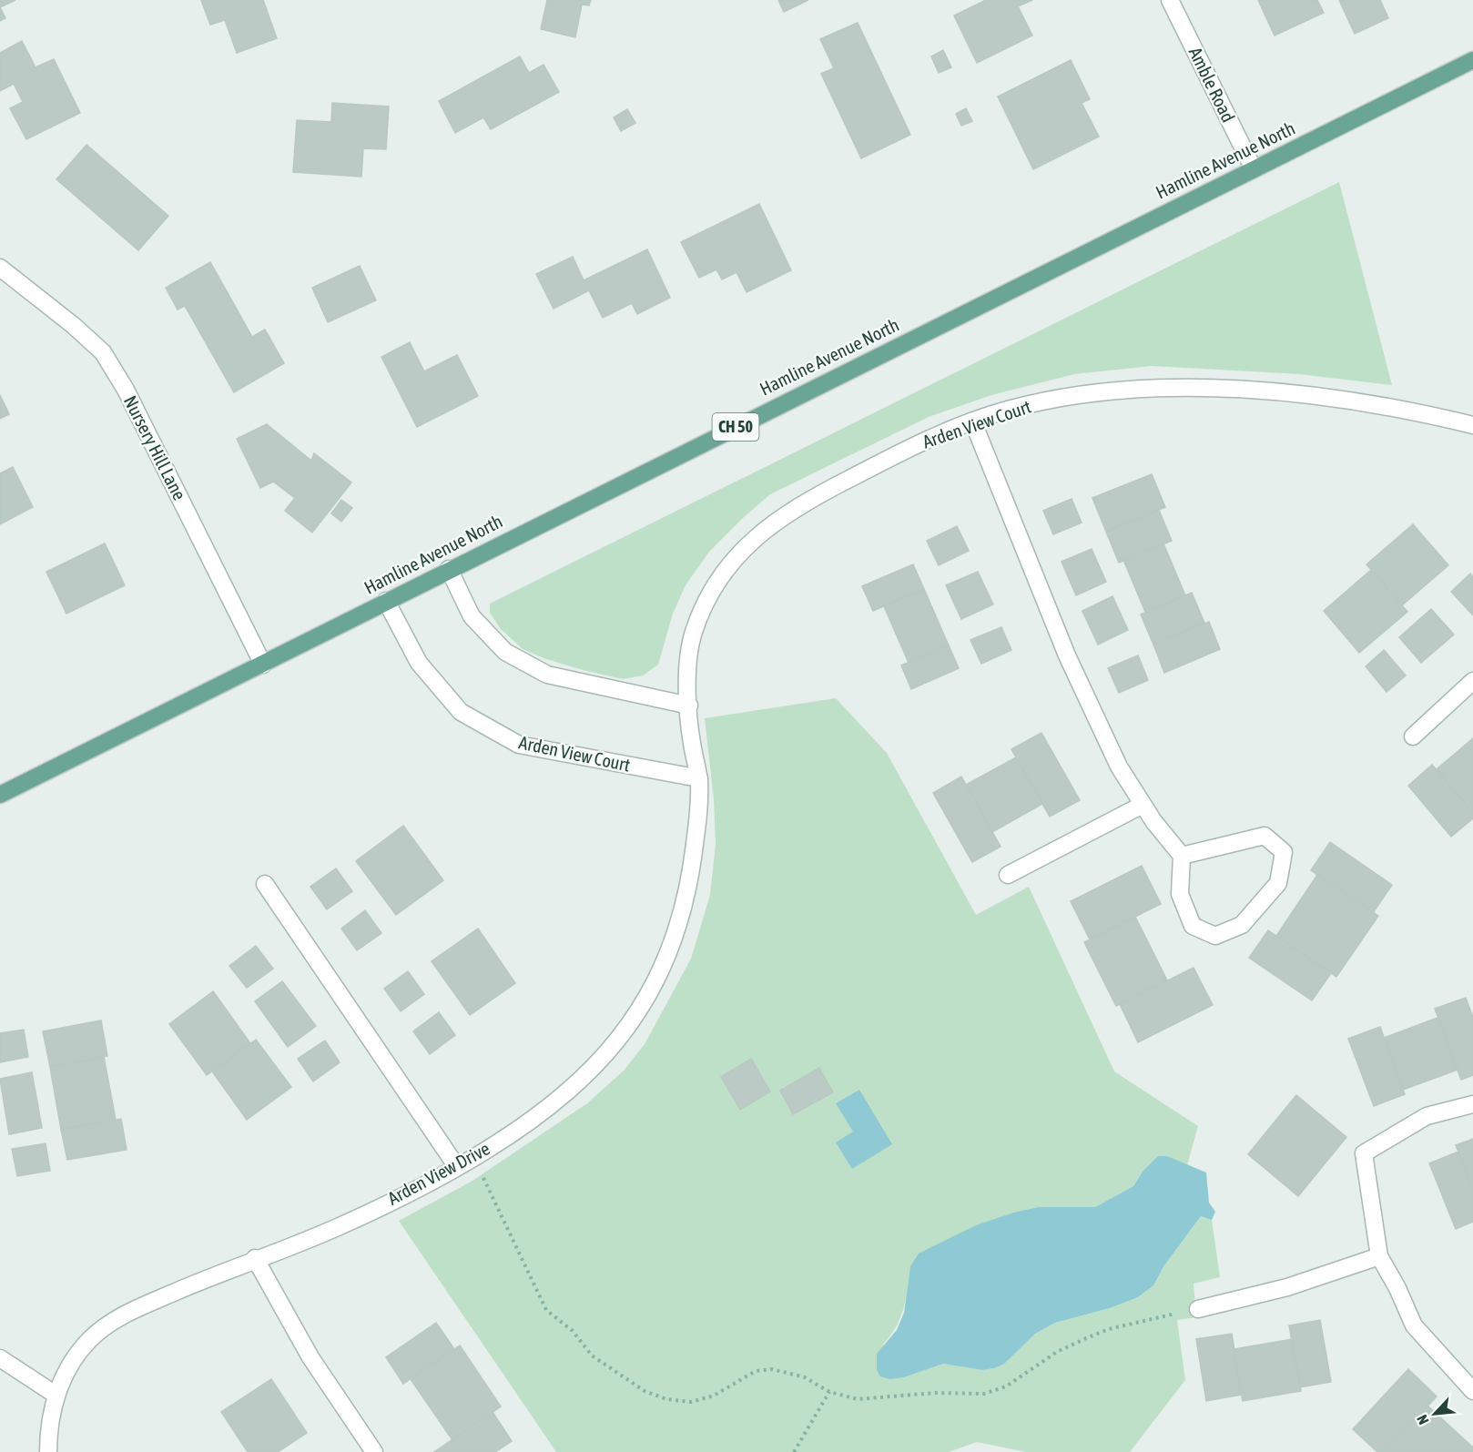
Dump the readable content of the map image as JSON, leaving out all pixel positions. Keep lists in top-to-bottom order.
{
  "streets": {
    "main road": ["Hamline Avenue North", "CH 50"],
    "street": [
      "Amble Road",
      "Arden View Court",
      "Nursery Hill Lane",
      "Arden View Drive"
    ]
  },
  "crossings": [
    ["Amble Road", "Hamline Avenue North"],
    ["Hamline Avenue North", "Arden View Court"],
    ["Hamline Avenue North", "Nursery Hill Lane"],
    ["Arden View Court", "Arden View Drive"]
  ],
  "north": "bottom left"
}
